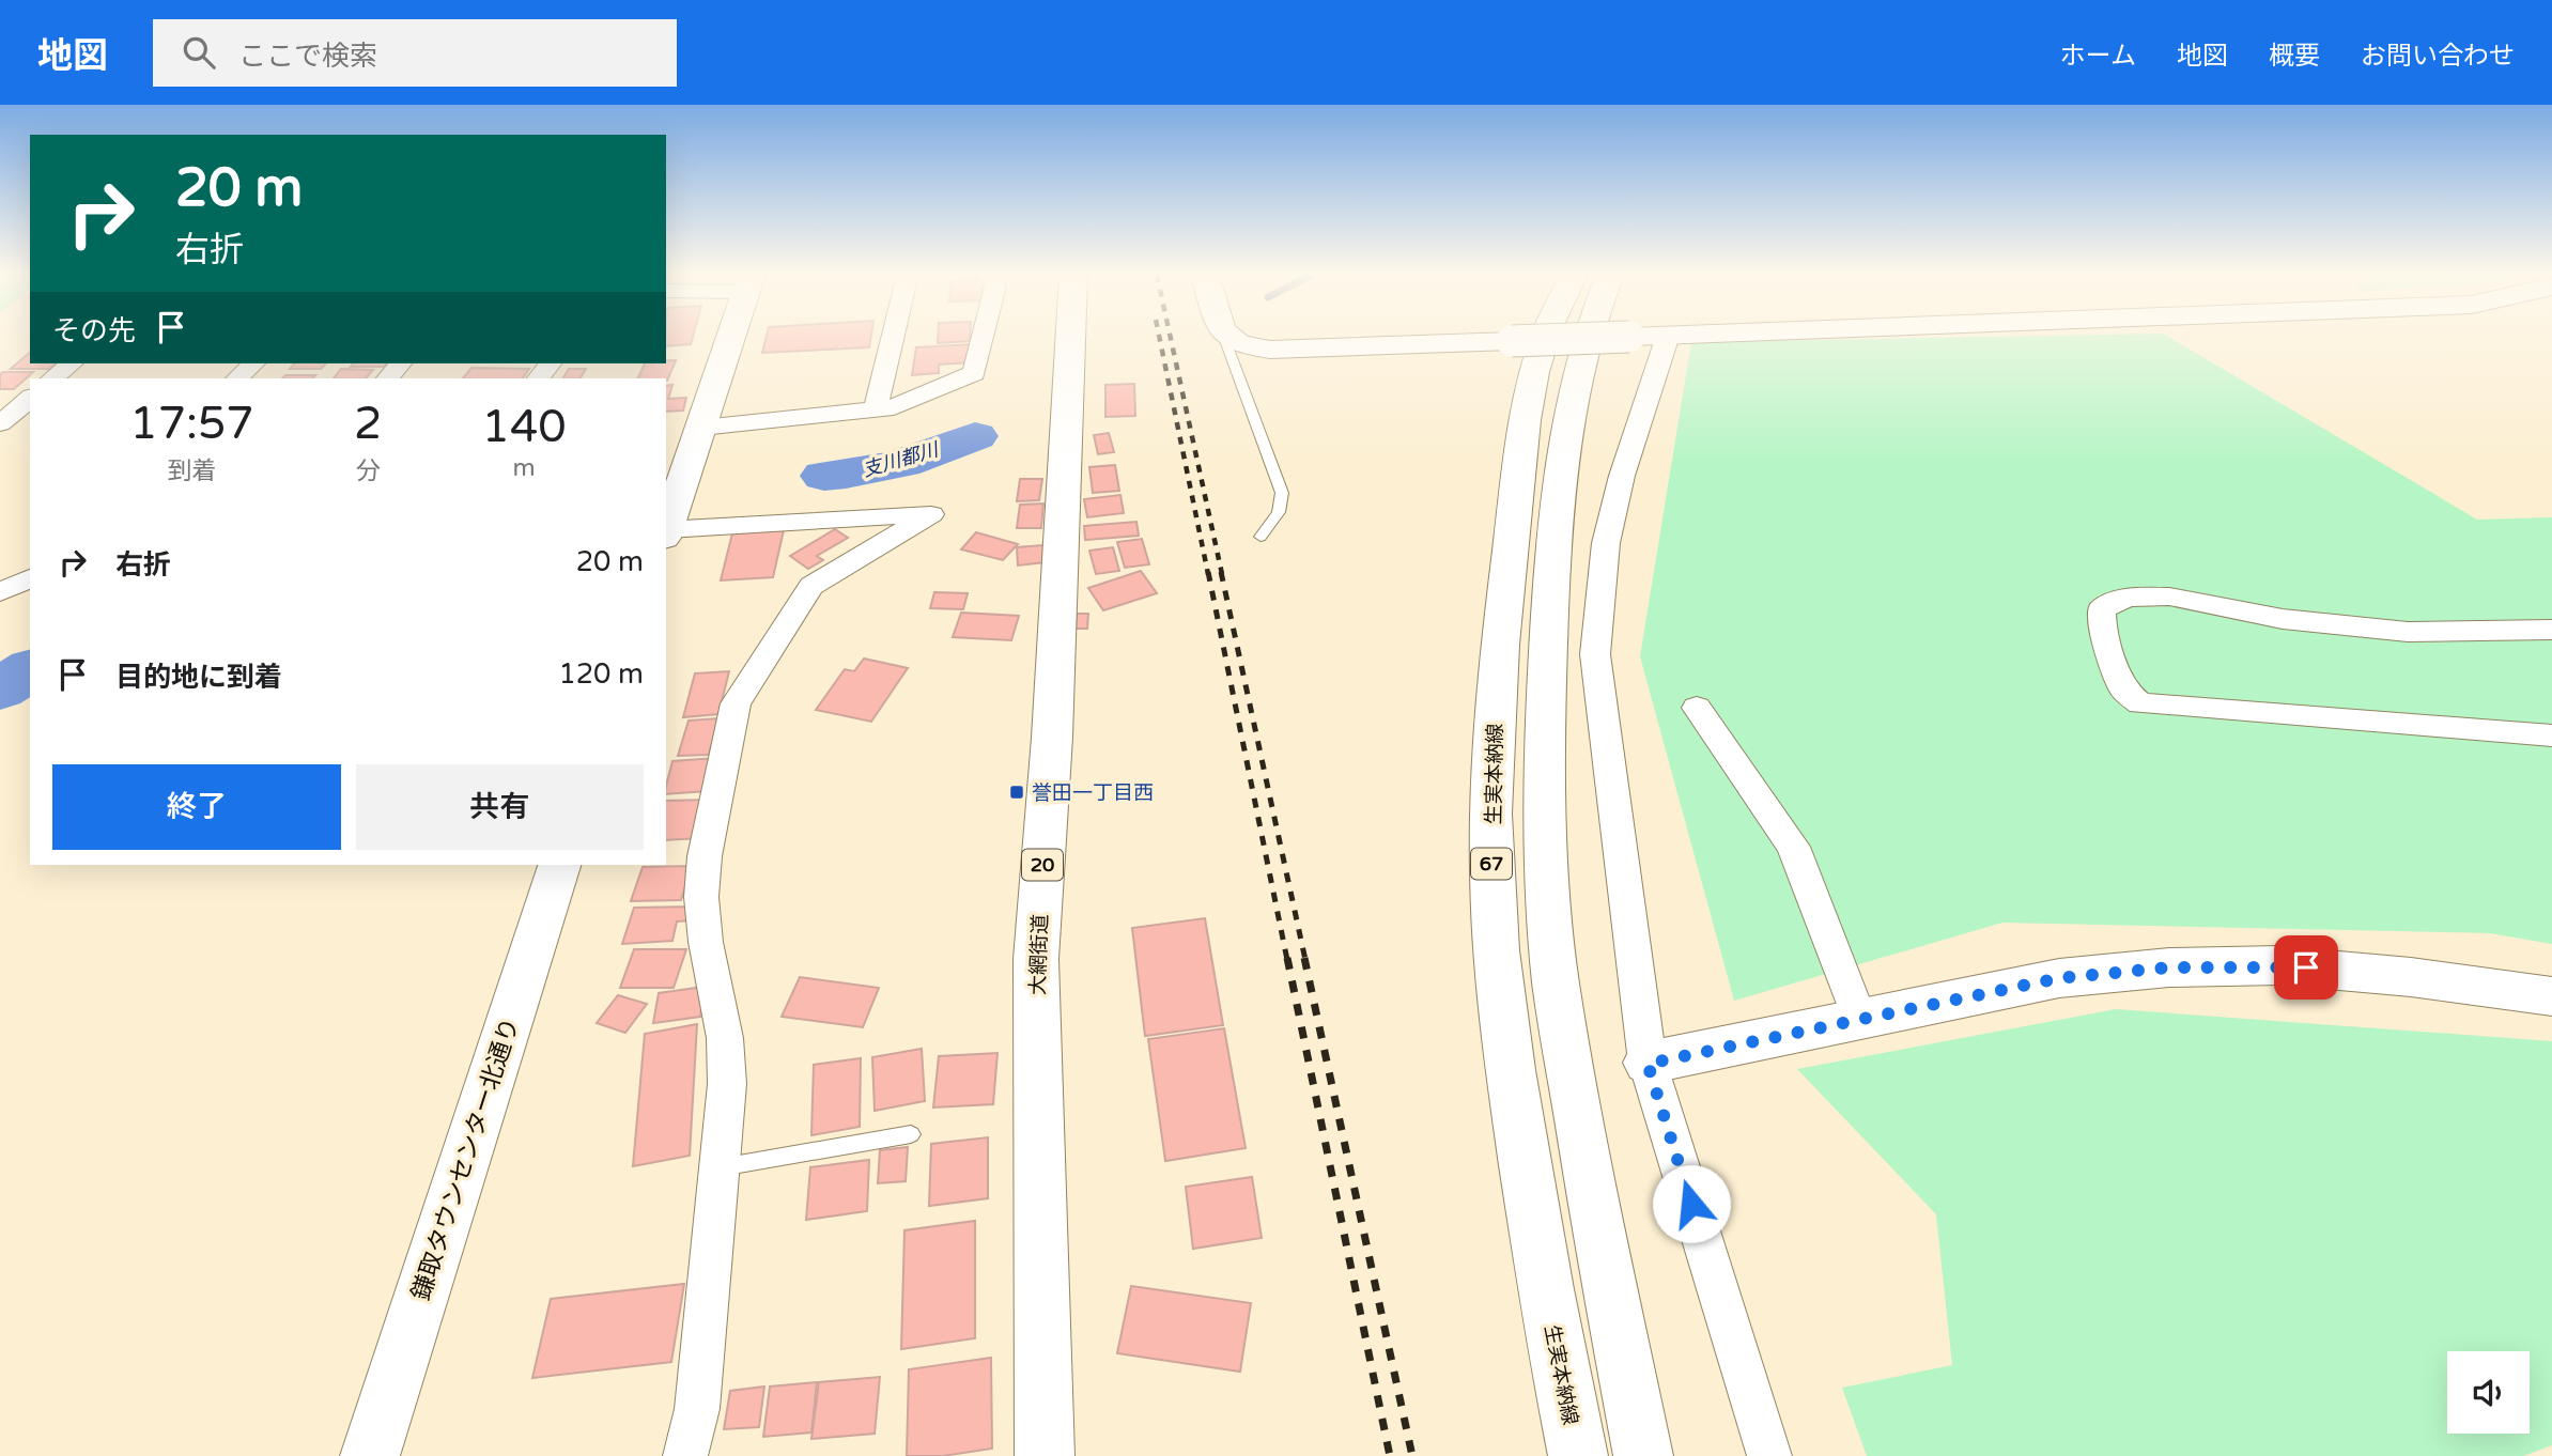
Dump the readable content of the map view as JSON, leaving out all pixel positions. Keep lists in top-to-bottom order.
{
  "streets": {
    "main road": [
      "生実本納線",
      "67",
      "20",
      "大網街道",
      "鎌取タウンセンター北通り"
    ]
  },
  "water": ["支川都川"],
  "places": {
    "transit": ["誉田一丁目西"]
  },
  "page": {
    "header": "地図",
    "search": "ここで検索",
    "nav": [
      "ホーム",
      "地図",
      "概要",
      "お問い合わせ"
    ],
    "turn": ["20 m", "右折"],
    "then": "その先",
    "eta": [
      "17:57",
      "到着",
      "2",
      "分",
      "140",
      "m"
    ],
    "list": [
      {
        "name": "右折",
        "value": "20 m"
      },
      {
        "name": "目的地に到着",
        "value": "120 m"
      }
    ],
    "buttons": ["終了", "共有"]
  }
}
